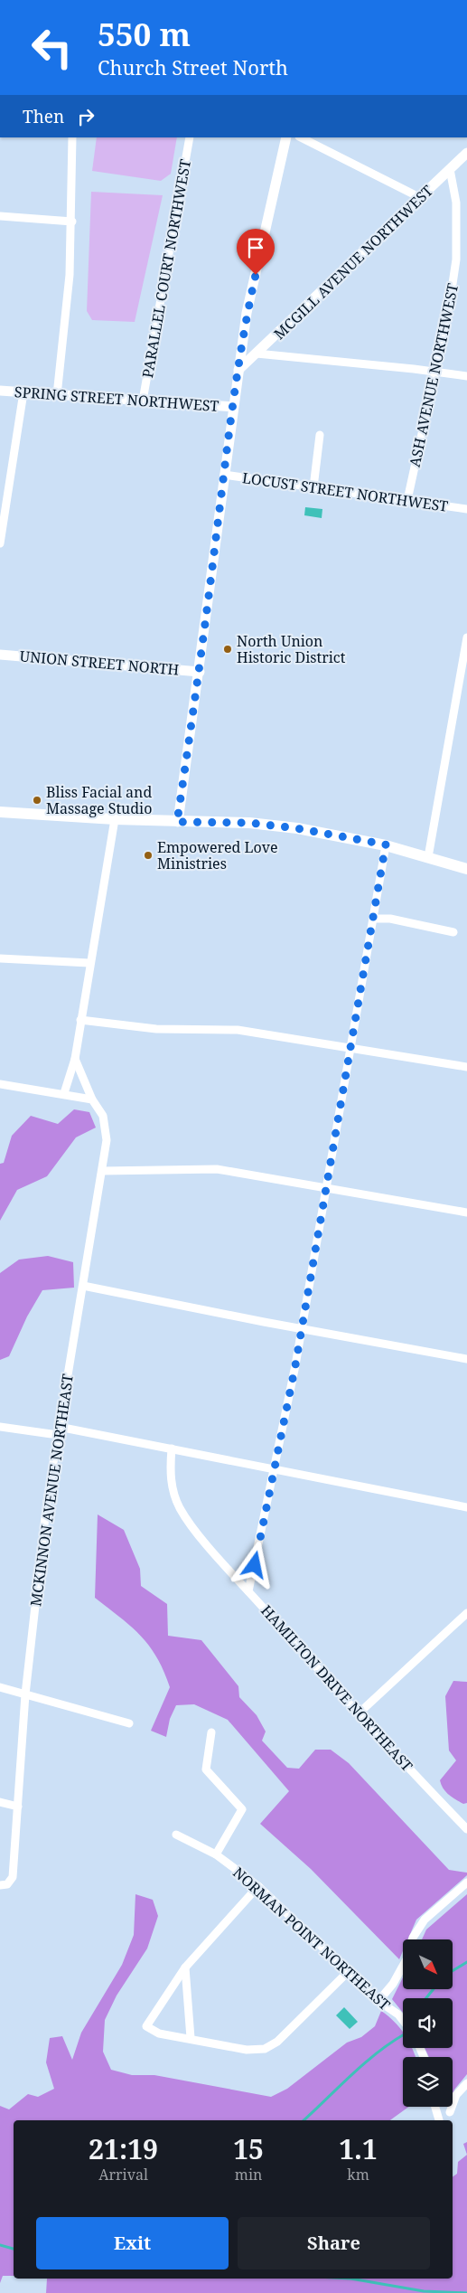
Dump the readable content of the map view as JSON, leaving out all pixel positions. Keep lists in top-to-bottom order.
{
  "streets": {
    "street": [
      "MCGILL AVENUE NORTHWEST",
      "PARALLEL COURT NORTHWEST",
      "ASH AVENUE NORTHWEST",
      "SPRING STREET NORTHWEST",
      "LOCUST STREET NORTHWEST",
      "UNION STREET NORTH",
      "MCKINNON AVENUE NORTHEAST",
      "HAMILTON DRIVE NORTHEAST",
      "NORMAN POINT NORTHEAST"
    ]
  },
  "crossings": [
    ["MCGILL AVENUE NORTHWEST", "ASH AVENUE NORTHWEST"],
    ["PARALLEL COURT NORTHWEST", "SPRING STREET NORTHWEST"],
    ["ASH AVENUE NORTHWEST", "LOCUST STREET NORTHWEST"]
  ],
  "places": ["North Union Historic District", "Bliss Facial and Massage Studio", "Empowered Love Ministries"],
  "north": "bottom right",
  "page": {
    "turn": ["550 m", "Church Street North"],
    "then": "Then",
    "eta": [
      "21:19",
      "Arrival",
      "15",
      "min",
      "1.1",
      "km"
    ],
    "buttons": ["Exit", "Share"]
  }
}
